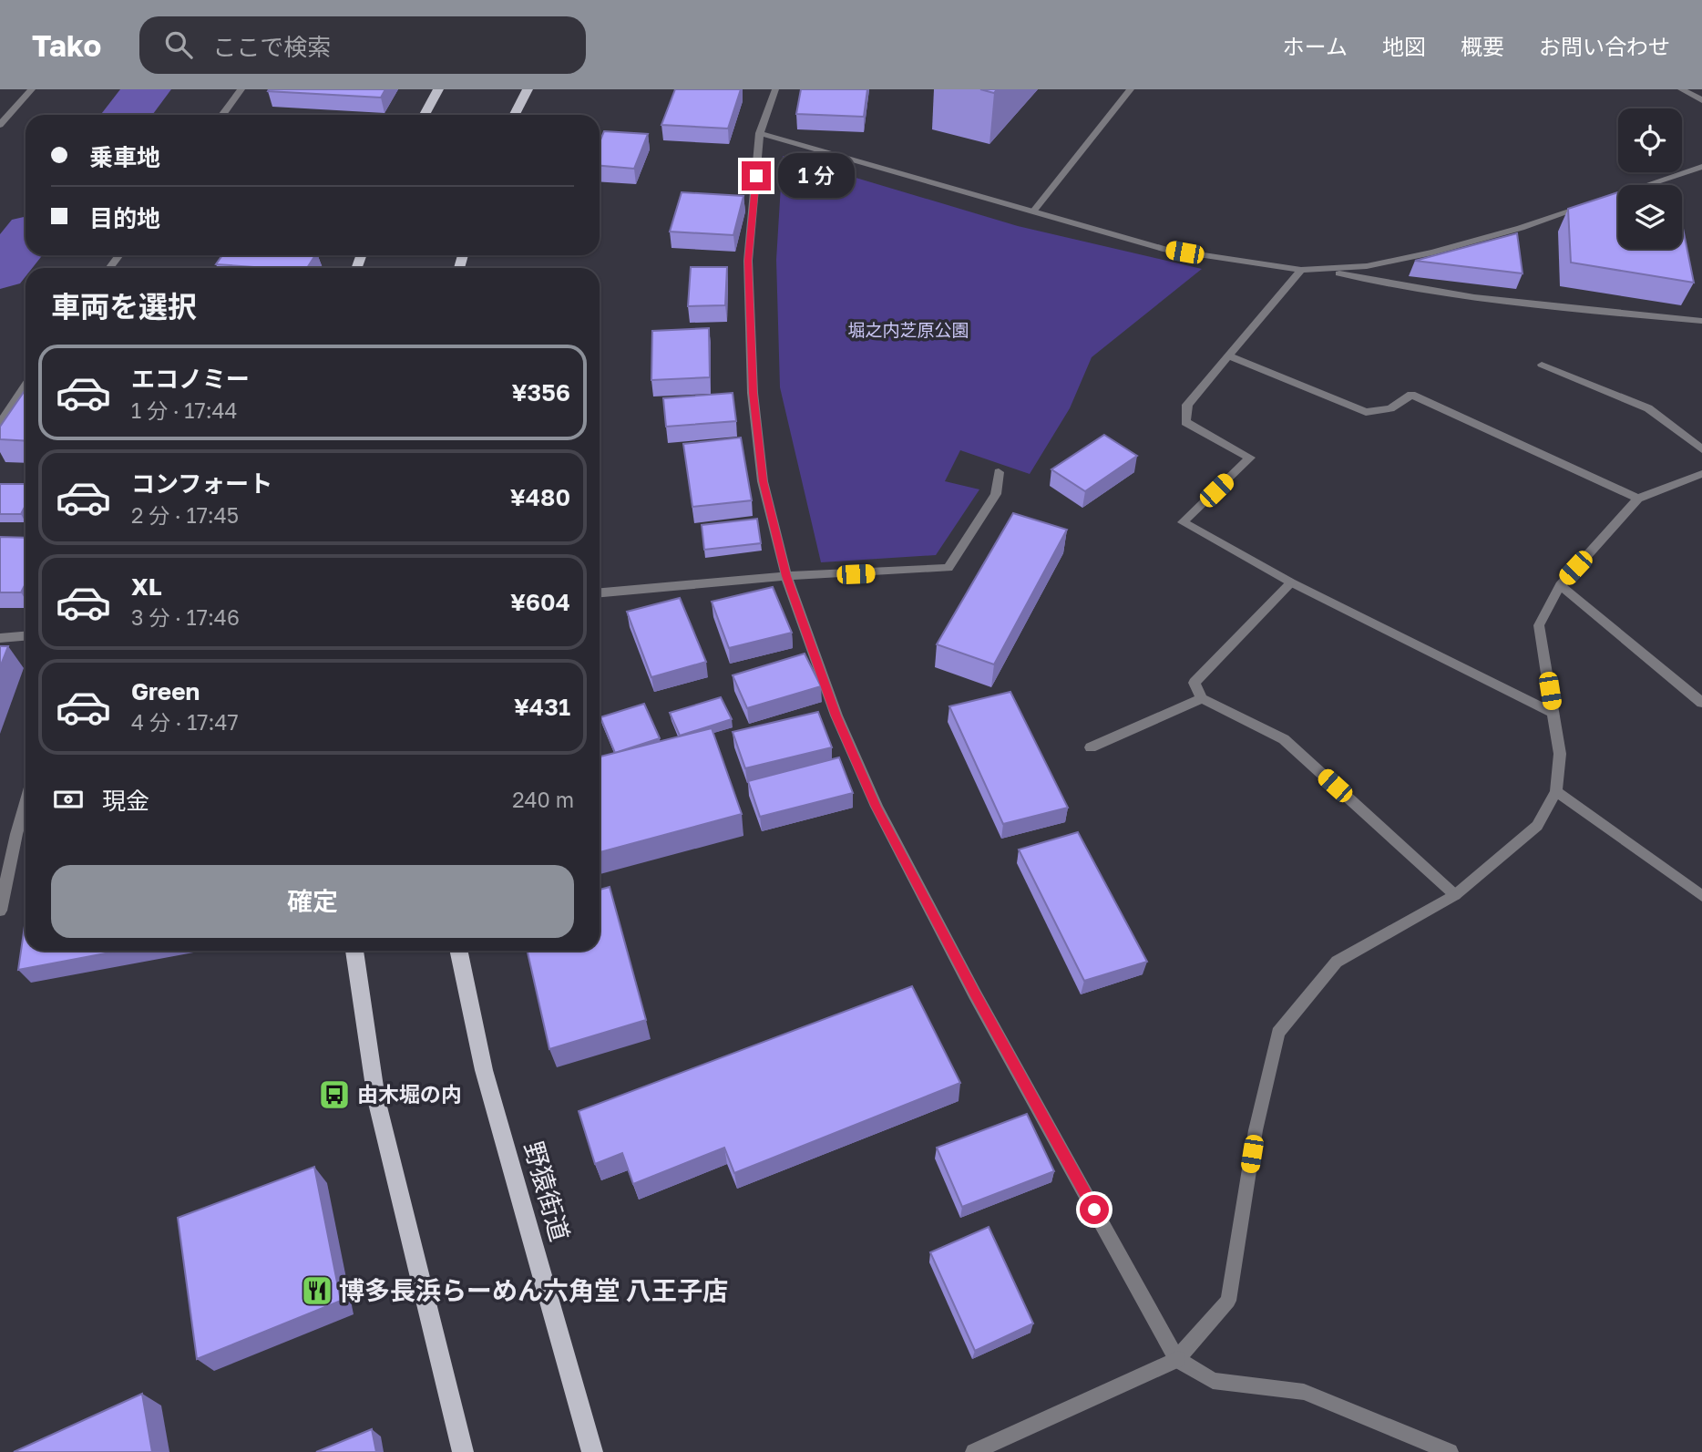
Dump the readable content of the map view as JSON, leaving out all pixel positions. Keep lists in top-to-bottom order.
{
  "streets": {
    "main road": ["野猿街道"]
  },
  "parks": ["堀之内芝原公園"],
  "places": {
    "bus stop": ["由木堀の内"],
    "restaurant": ["博多長浜らーめん六角堂 八王子店"]
  },
  "page": {
    "header": "Tako",
    "search": "ここで検索",
    "nav": [
      "ホーム",
      "地図",
      "概要",
      "お問い合わせ"
    ],
    "banner": ["乗車地", "目的地"],
    "bubble": "1 分",
    "heading": "車両を選択",
    "list": [
      {
        "name": "エコノミー",
        "note": "1 分 · 17:44",
        "value": "¥356"
      },
      {
        "name": "コンフォート",
        "note": "2 分 · 17:45",
        "value": "¥480"
      },
      {
        "name": "XL",
        "note": "3 分 · 17:46",
        "value": "¥604"
      },
      {
        "name": "Green",
        "note": "4 分 · 17:47",
        "value": "¥431"
      }
    ],
    "pay": ["現金", "240 m"],
    "buttons": "確定"
  }
}
